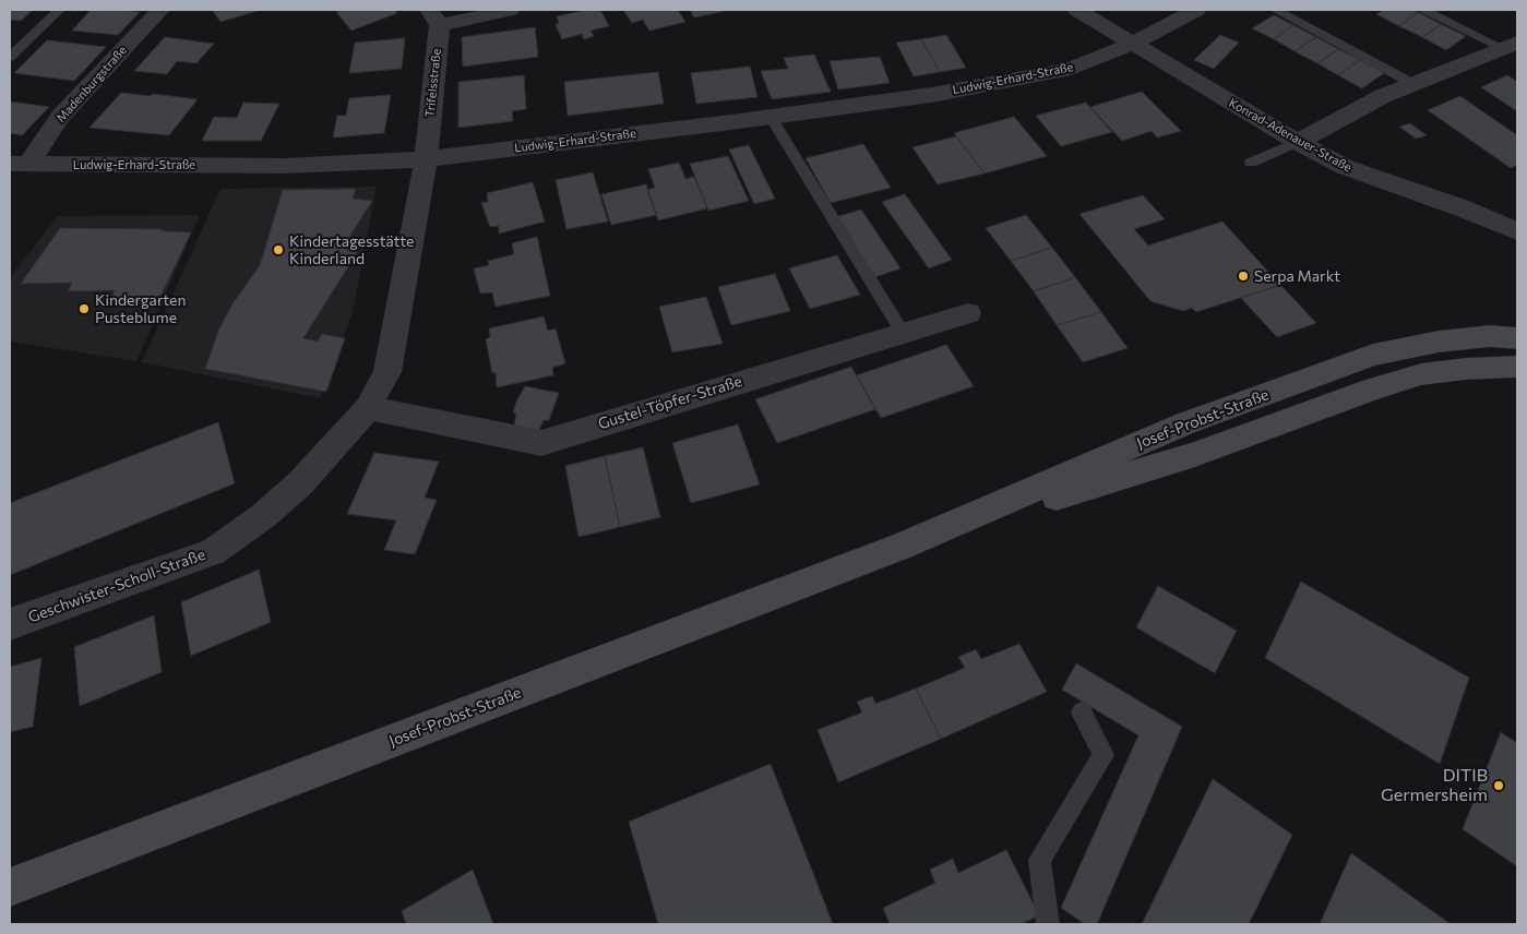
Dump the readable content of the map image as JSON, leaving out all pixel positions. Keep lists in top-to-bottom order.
{
  "streets": {
    "main road": ["Josef-Probst-Straße"],
    "street": [
      "Ludwig-Erhard-Straße",
      "Trifelsstraße",
      "Madenburgstraße",
      "Konrad-Adenauer-Straße",
      "Gustel-Töpfer-Straße",
      "Geschwister-Scholl-Straße"
    ]
  },
  "crossings": [
    ["Ludwig-Erhard-Straße", "Trifelsstraße"],
    ["Ludwig-Erhard-Straße", "Madenburgstraße"],
    ["Ludwig-Erhard-Straße", "Konrad-Adenauer-Straße"],
    ["Ludwig-Erhard-Straße", "Geschwister-Scholl-Straße"],
    ["Trifelsstraße", "Geschwister-Scholl-Straße"],
    ["Gustel-Töpfer-Straße", "Geschwister-Scholl-Straße"]
  ],
  "places": [
    "Kindertagesstätte Kinderland",
    "Serpa Markt",
    "Kindergarten Pusteblume",
    "DITIB Germersheim"
  ]
}
